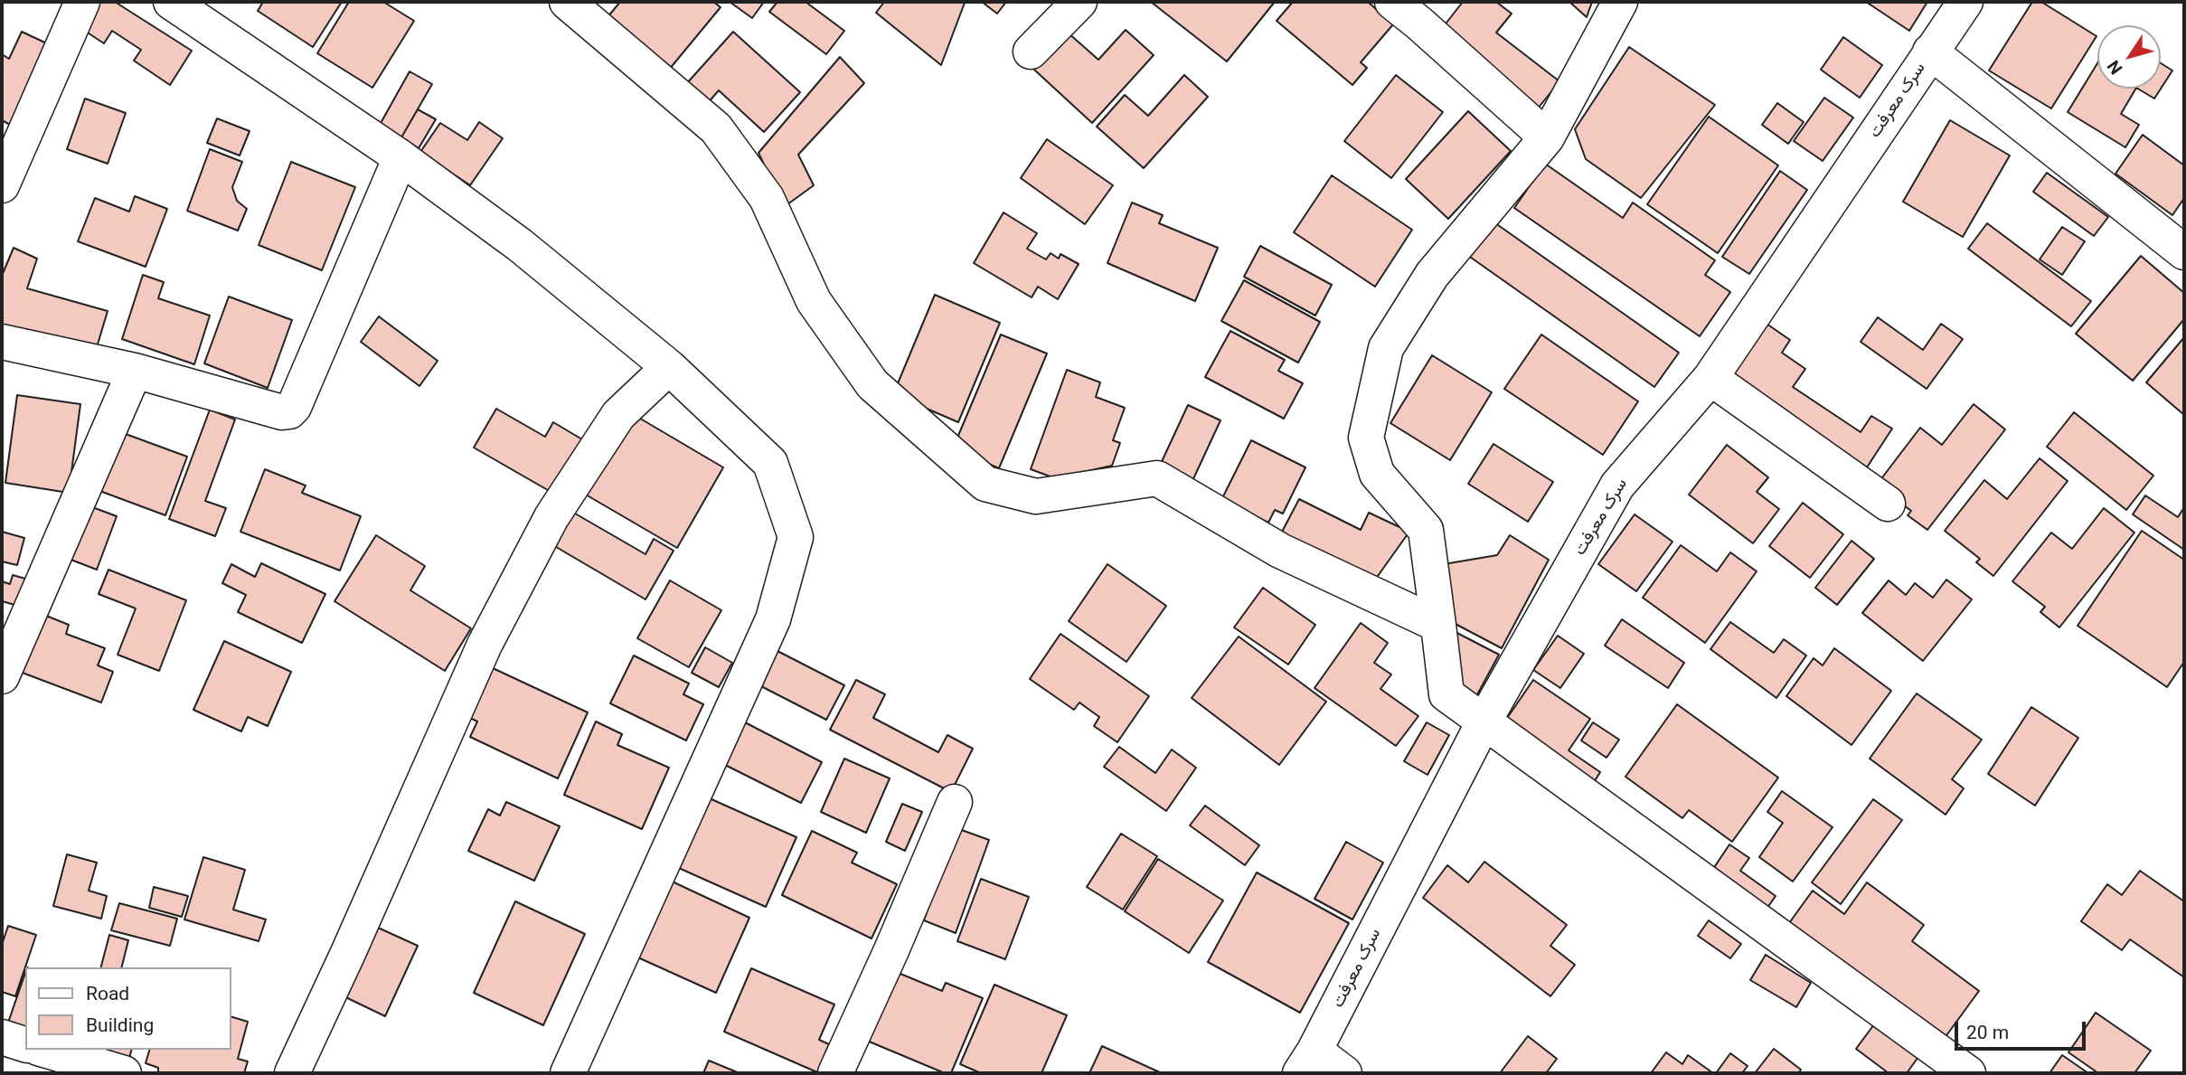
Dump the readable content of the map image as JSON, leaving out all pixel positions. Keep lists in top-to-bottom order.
{
  "streets": {
    "street": ["سرک معرفت"]
  },
  "legend": ["Road", "Building"],
  "scale_bar": "20 m",
  "north": "bottom left"
}
